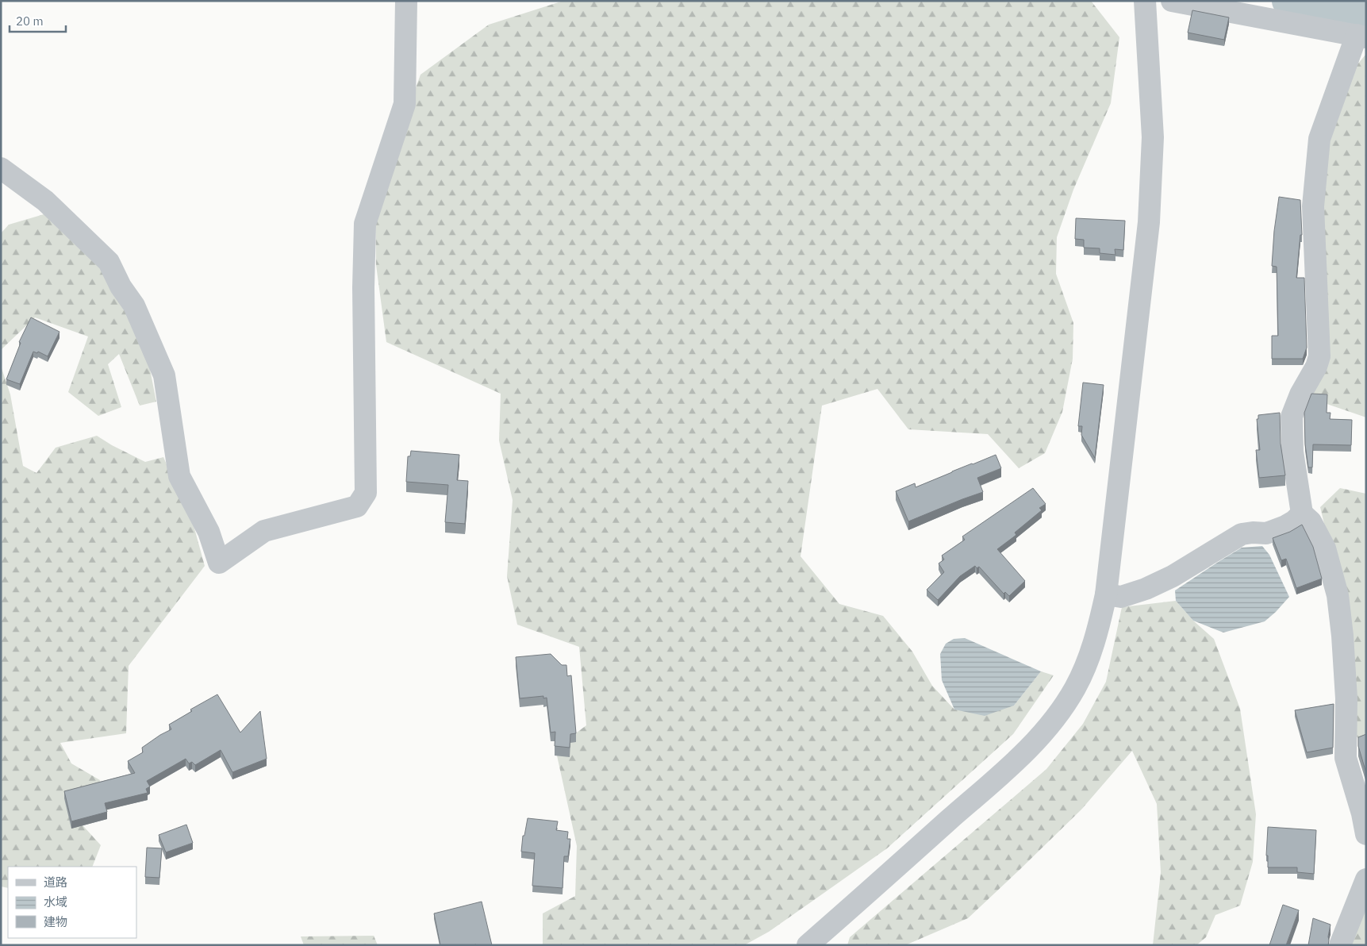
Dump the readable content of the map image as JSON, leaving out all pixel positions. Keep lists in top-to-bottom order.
{
  "legend": ["道路", "水域", "建物"],
  "scale_bar": "20 m"
}
